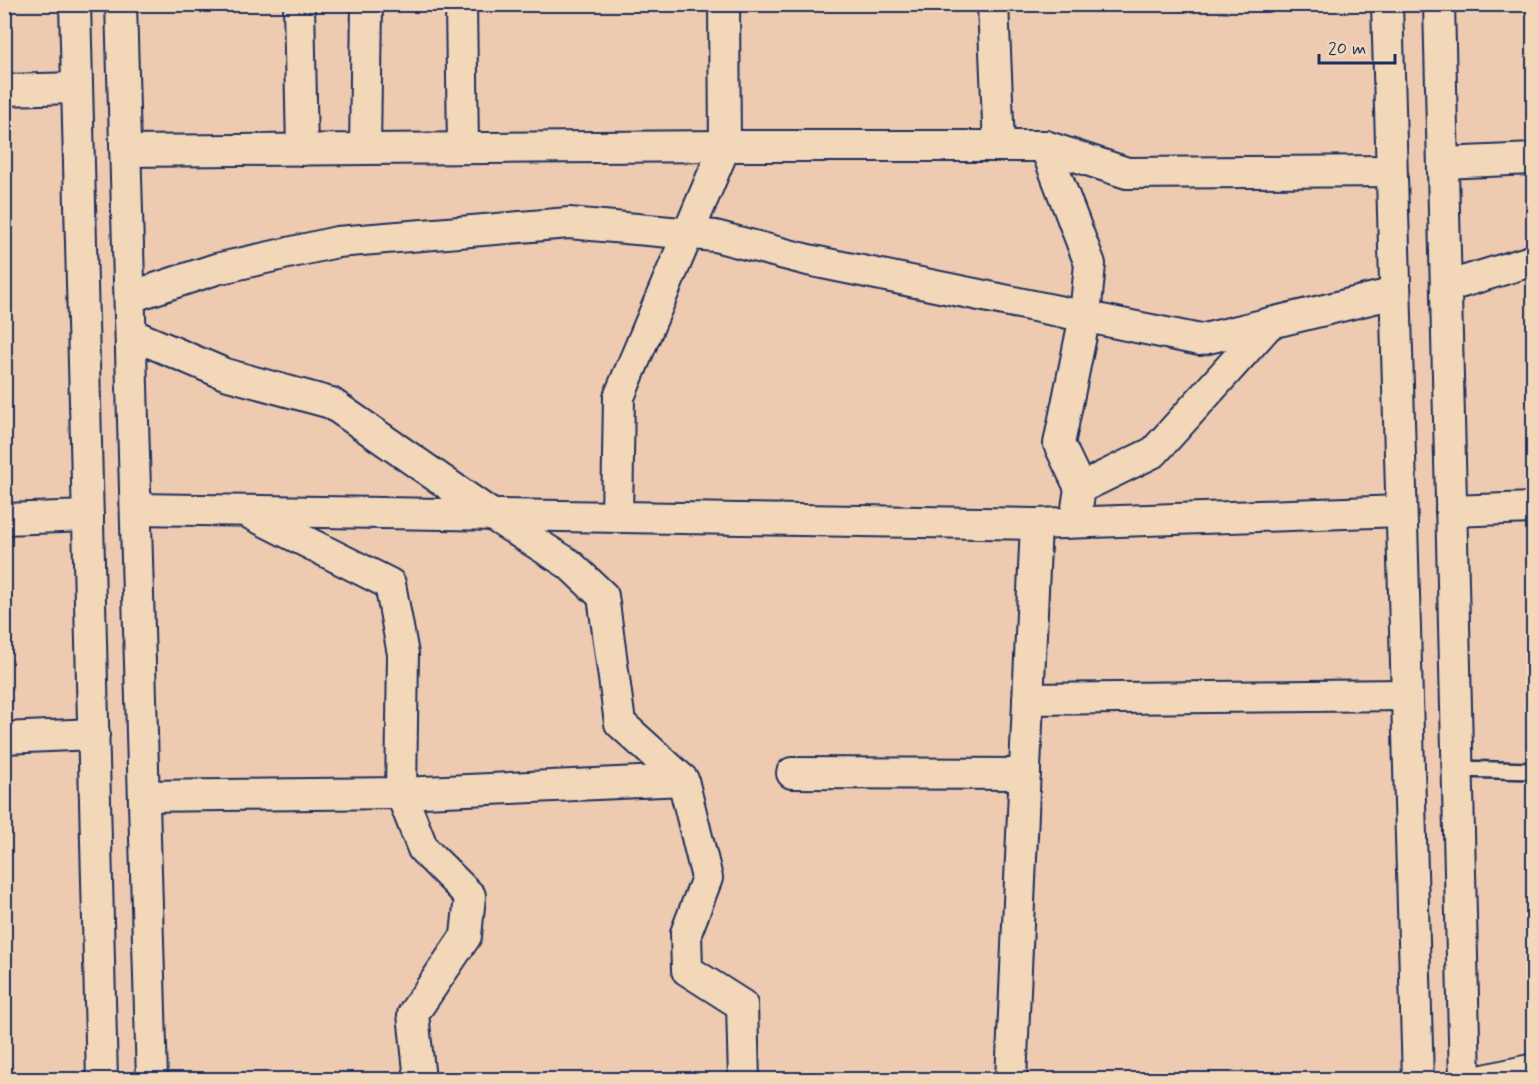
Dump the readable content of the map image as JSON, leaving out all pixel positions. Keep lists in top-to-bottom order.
{
  "scale_bar": "20 m"
}
